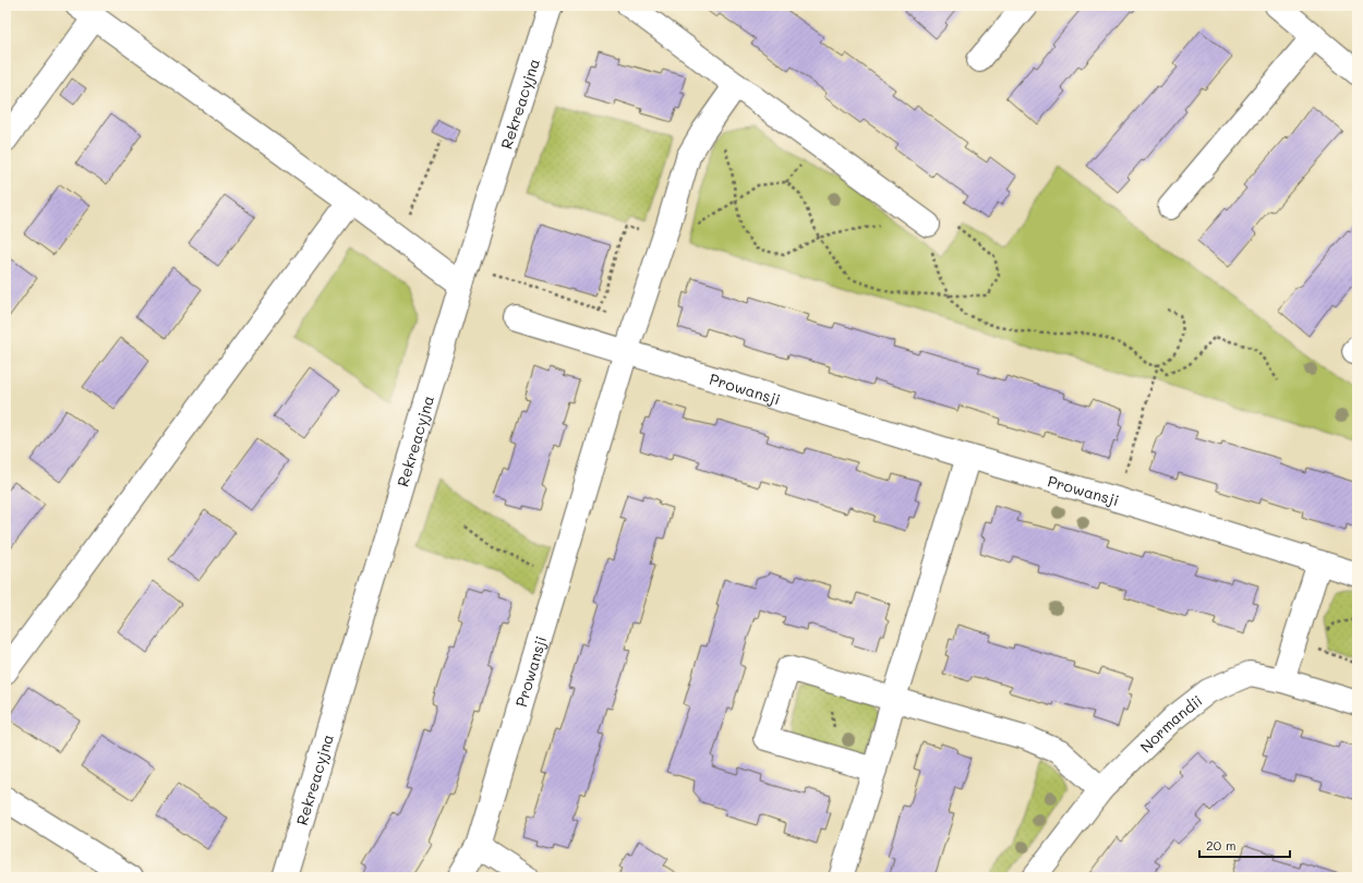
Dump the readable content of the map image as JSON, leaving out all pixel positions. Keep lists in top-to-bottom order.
{
  "streets": {
    "street": ["Rekreacyjna", "Prowansji", "Normandii"]
  },
  "scale_bar": "20 m"
}
